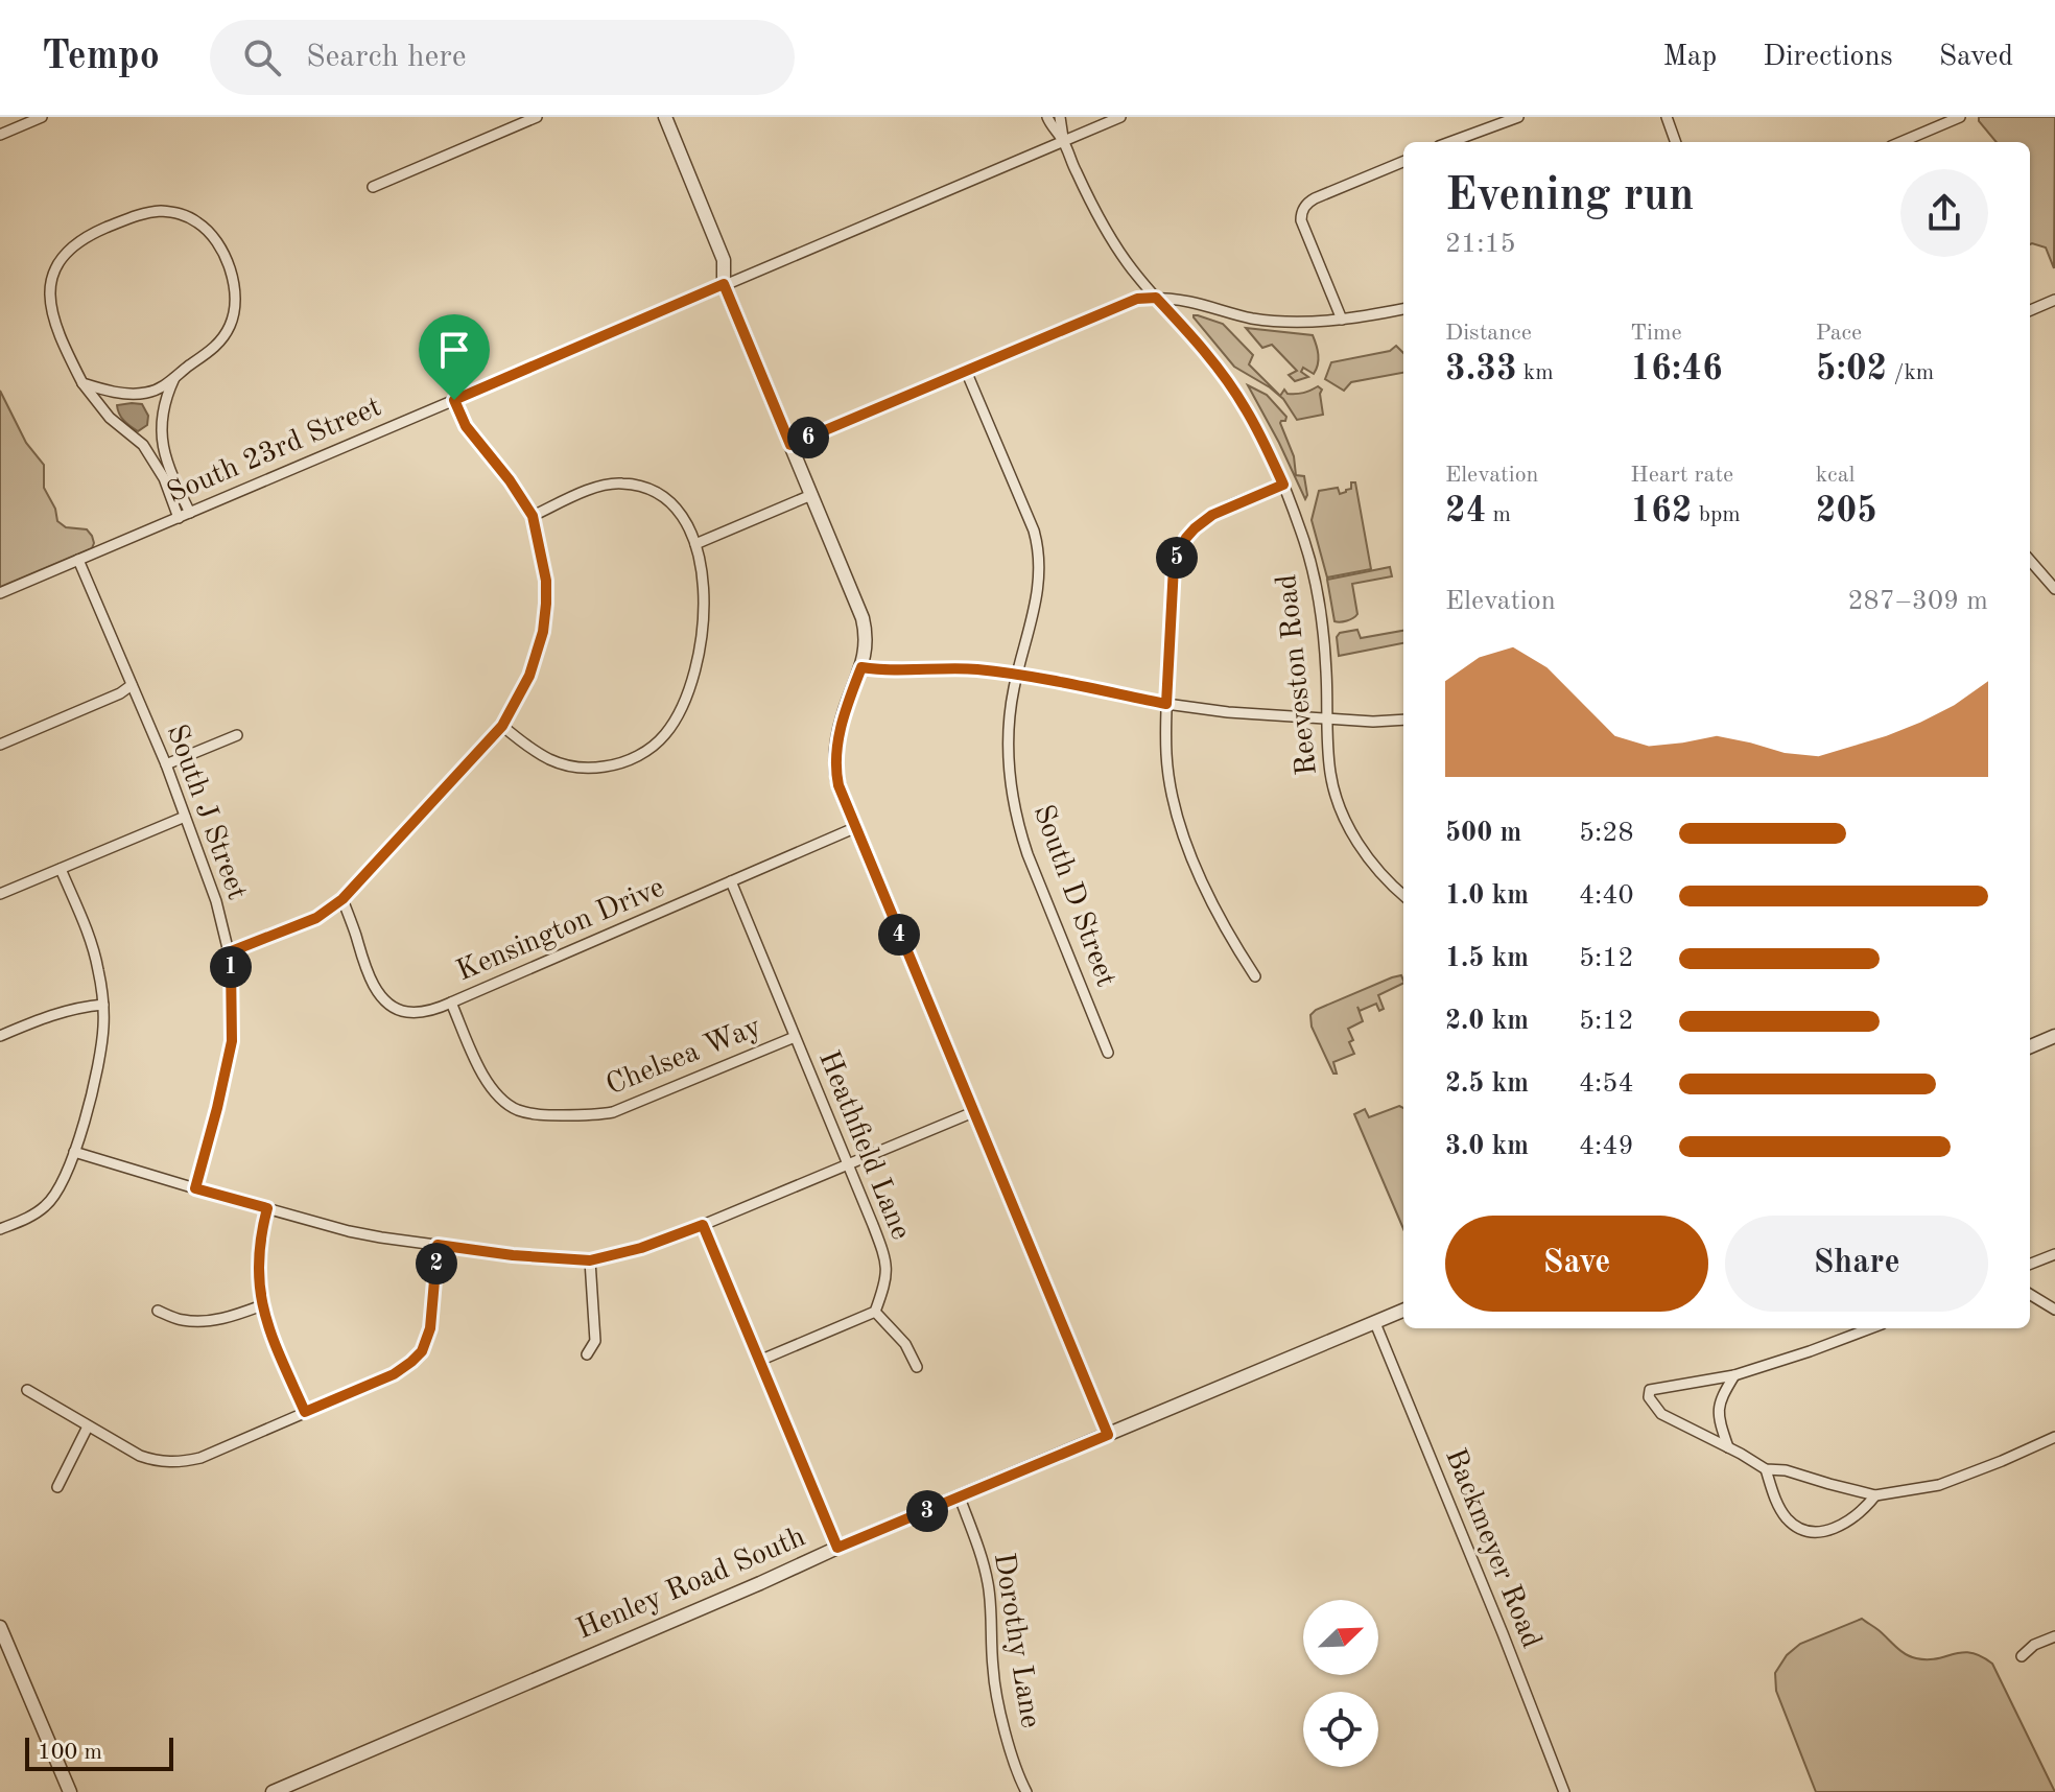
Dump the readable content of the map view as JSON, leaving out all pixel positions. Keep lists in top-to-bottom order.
{
  "streets": {
    "street": [
      "South 23rd Street",
      "Reeveston Road",
      "South J Street",
      "South D Street",
      "Kensington Drive",
      "Chelsea Way",
      "Heathfield Lane",
      "Backmeyer Road",
      "Henley Road South",
      "Dorothy Lane"
    ]
  },
  "crossings": [
    ["South 23rd Street", "Reeveston Road"],
    ["South 23rd Street", "South J Street"],
    ["Kensington Drive", "Chelsea Way"],
    ["Kensington Drive", "Heathfield Lane"],
    ["Chelsea Way", "Heathfield Lane"],
    ["Backmeyer Road", "Henley Road South"],
    ["Henley Road South", "Dorothy Lane"]
  ],
  "scale_bar": "100 m",
  "north": "top right",
  "page": {
    "header": "Tempo",
    "search": "Search here",
    "nav": ["Map", "Directions", "Saved"],
    "heading": ["Evening run", "21:15"],
    "stats": [
      ["Distance", "3.33 km"],
      ["Time", "16:46"],
      ["Pace", "5:02 /km"],
      ["Elevation", "24 m"],
      ["Heart rate", "162 bpm"],
      ["kcal", "205"]
    ],
    "pins": [
      "6",
      "5",
      "4",
      "1",
      "2",
      "3"
    ],
    "chart": ["Elevation", "287–309 m"],
    "list": [
      {
        "name": "500 m",
        "note": "5:28"
      },
      {
        "name": "1.0 km",
        "note": "4:40"
      },
      {
        "name": "1.5 km",
        "note": "5:12"
      },
      {
        "name": "2.0 km",
        "note": "5:12"
      },
      {
        "name": "2.5 km",
        "note": "4:54"
      },
      {
        "name": "3.0 km",
        "note": "4:49"
      }
    ],
    "buttons": ["Save", "Share"],
    "scale": "100 m"
  }
}
